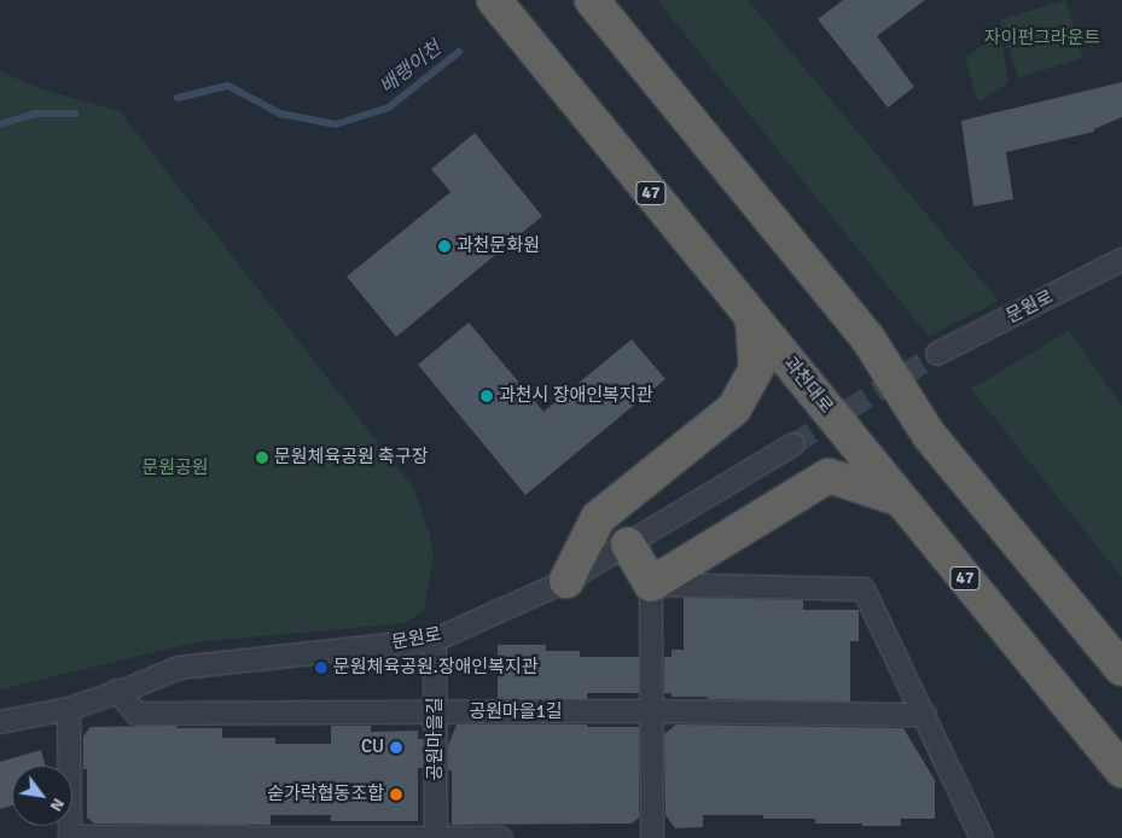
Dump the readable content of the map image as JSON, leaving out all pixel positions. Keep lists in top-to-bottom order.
{
  "streets": {
    "highway": ["47", "과천대로"],
    "street": ["문원로", "공원마을1길", "공원마을길"]
  },
  "crossings": [
    ["문원로", "공원마을1길"],
    ["문원로", "공원마을길"],
    ["공원마을1길", "공원마을길"]
  ],
  "water": ["배랭이천"],
  "parks": ["자이펀그라운트", "문원공원"],
  "places": [
    "과천문화원",
    "과천시 장애인복지관",
    "문원체육공원 축구장",
    "문원체육공원.장애인복지관",
    "CU",
    "숟가락협동조합"
  ],
  "north": "bottom right"
}
